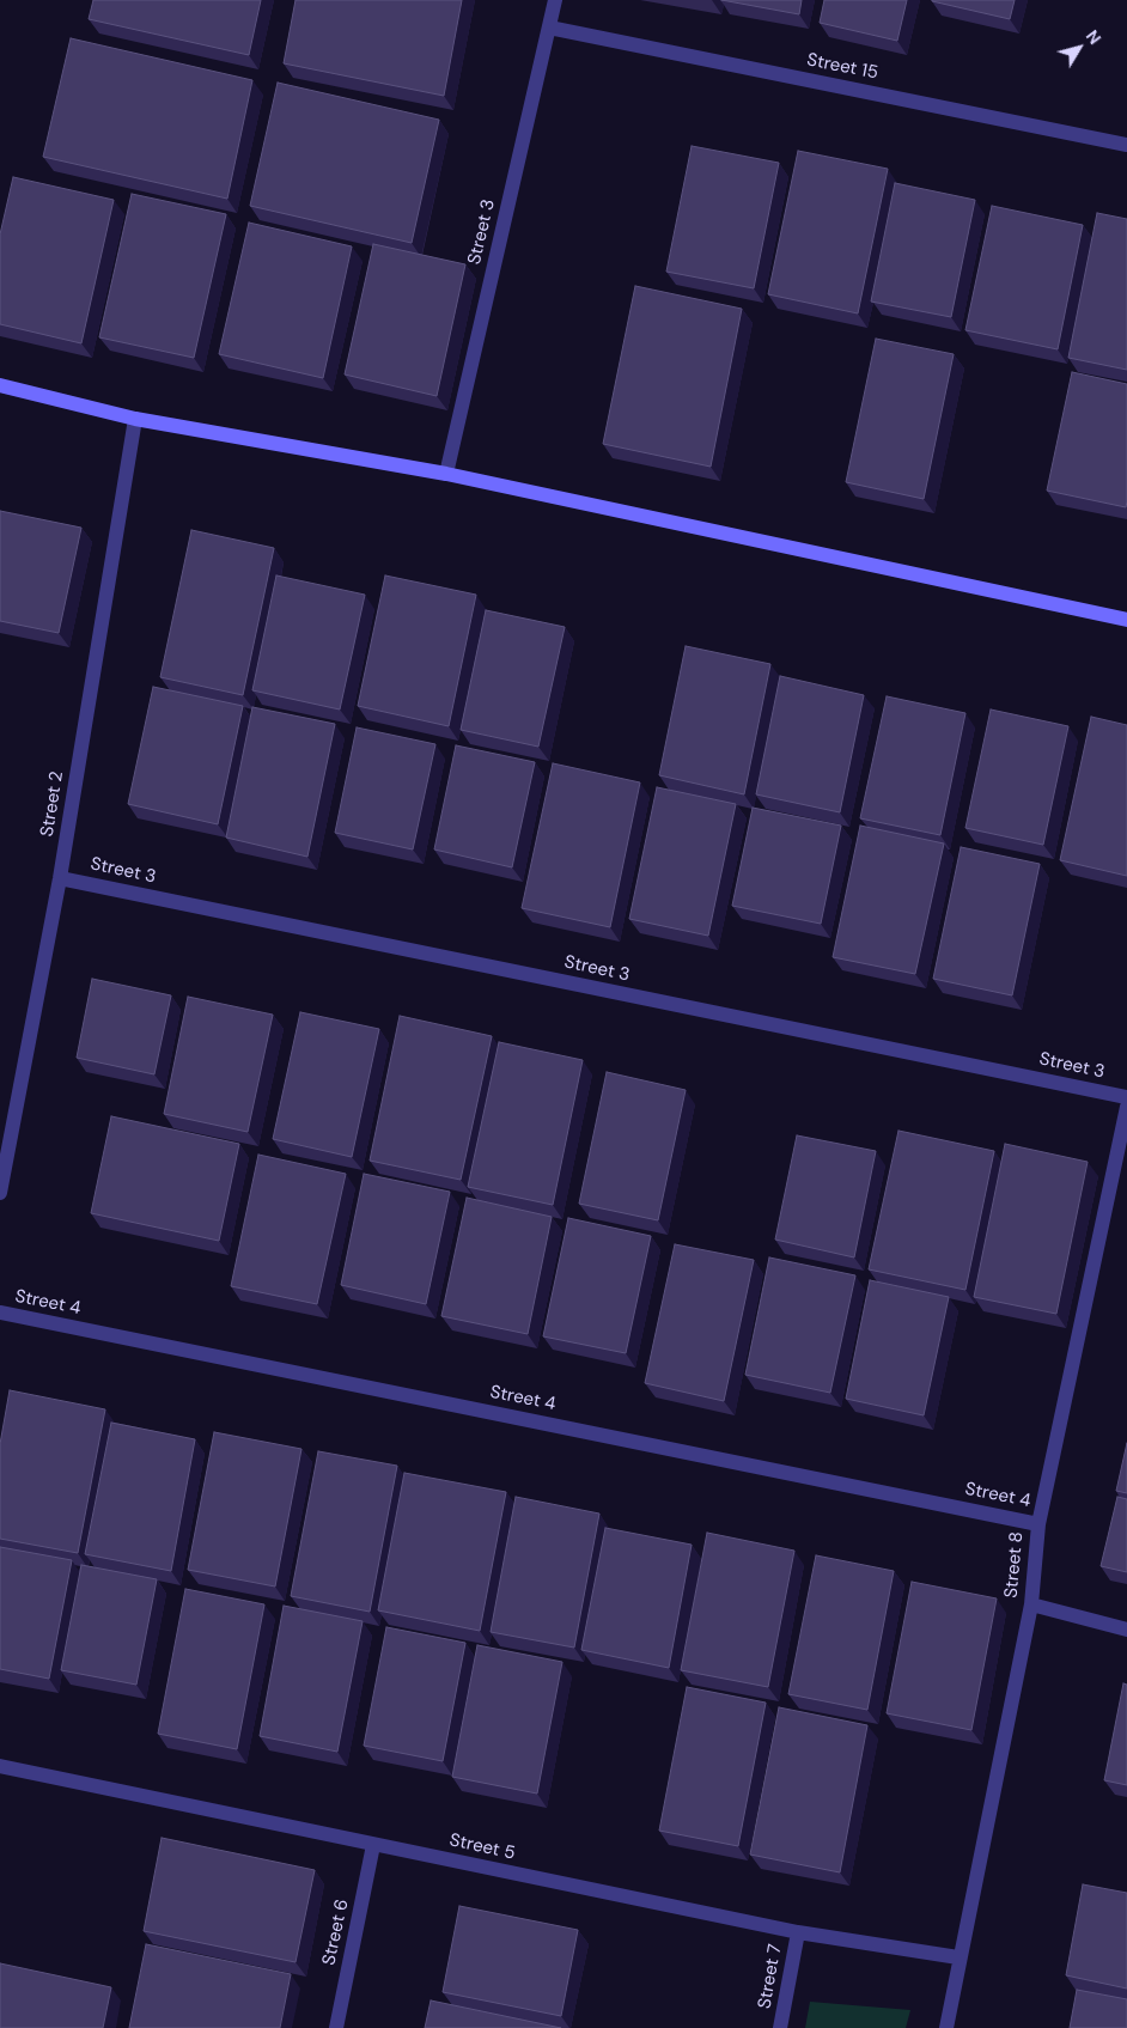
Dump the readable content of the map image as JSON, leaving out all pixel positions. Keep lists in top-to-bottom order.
{
  "streets": {
    "street": [
      "Street 15",
      "Street 3",
      "Street 2",
      "Street 4",
      "Street 8",
      "Street 5",
      "Street 6",
      "Street 7"
    ]
  },
  "crossings": [
    ["Street 15", "Street 3"],
    ["Street 3", "Street 2"],
    ["Street 4", "Street 8"],
    ["Street 8", "Street 5"],
    ["Street 5", "Street 6"],
    ["Street 5", "Street 7"]
  ],
  "north": "top right"
}
